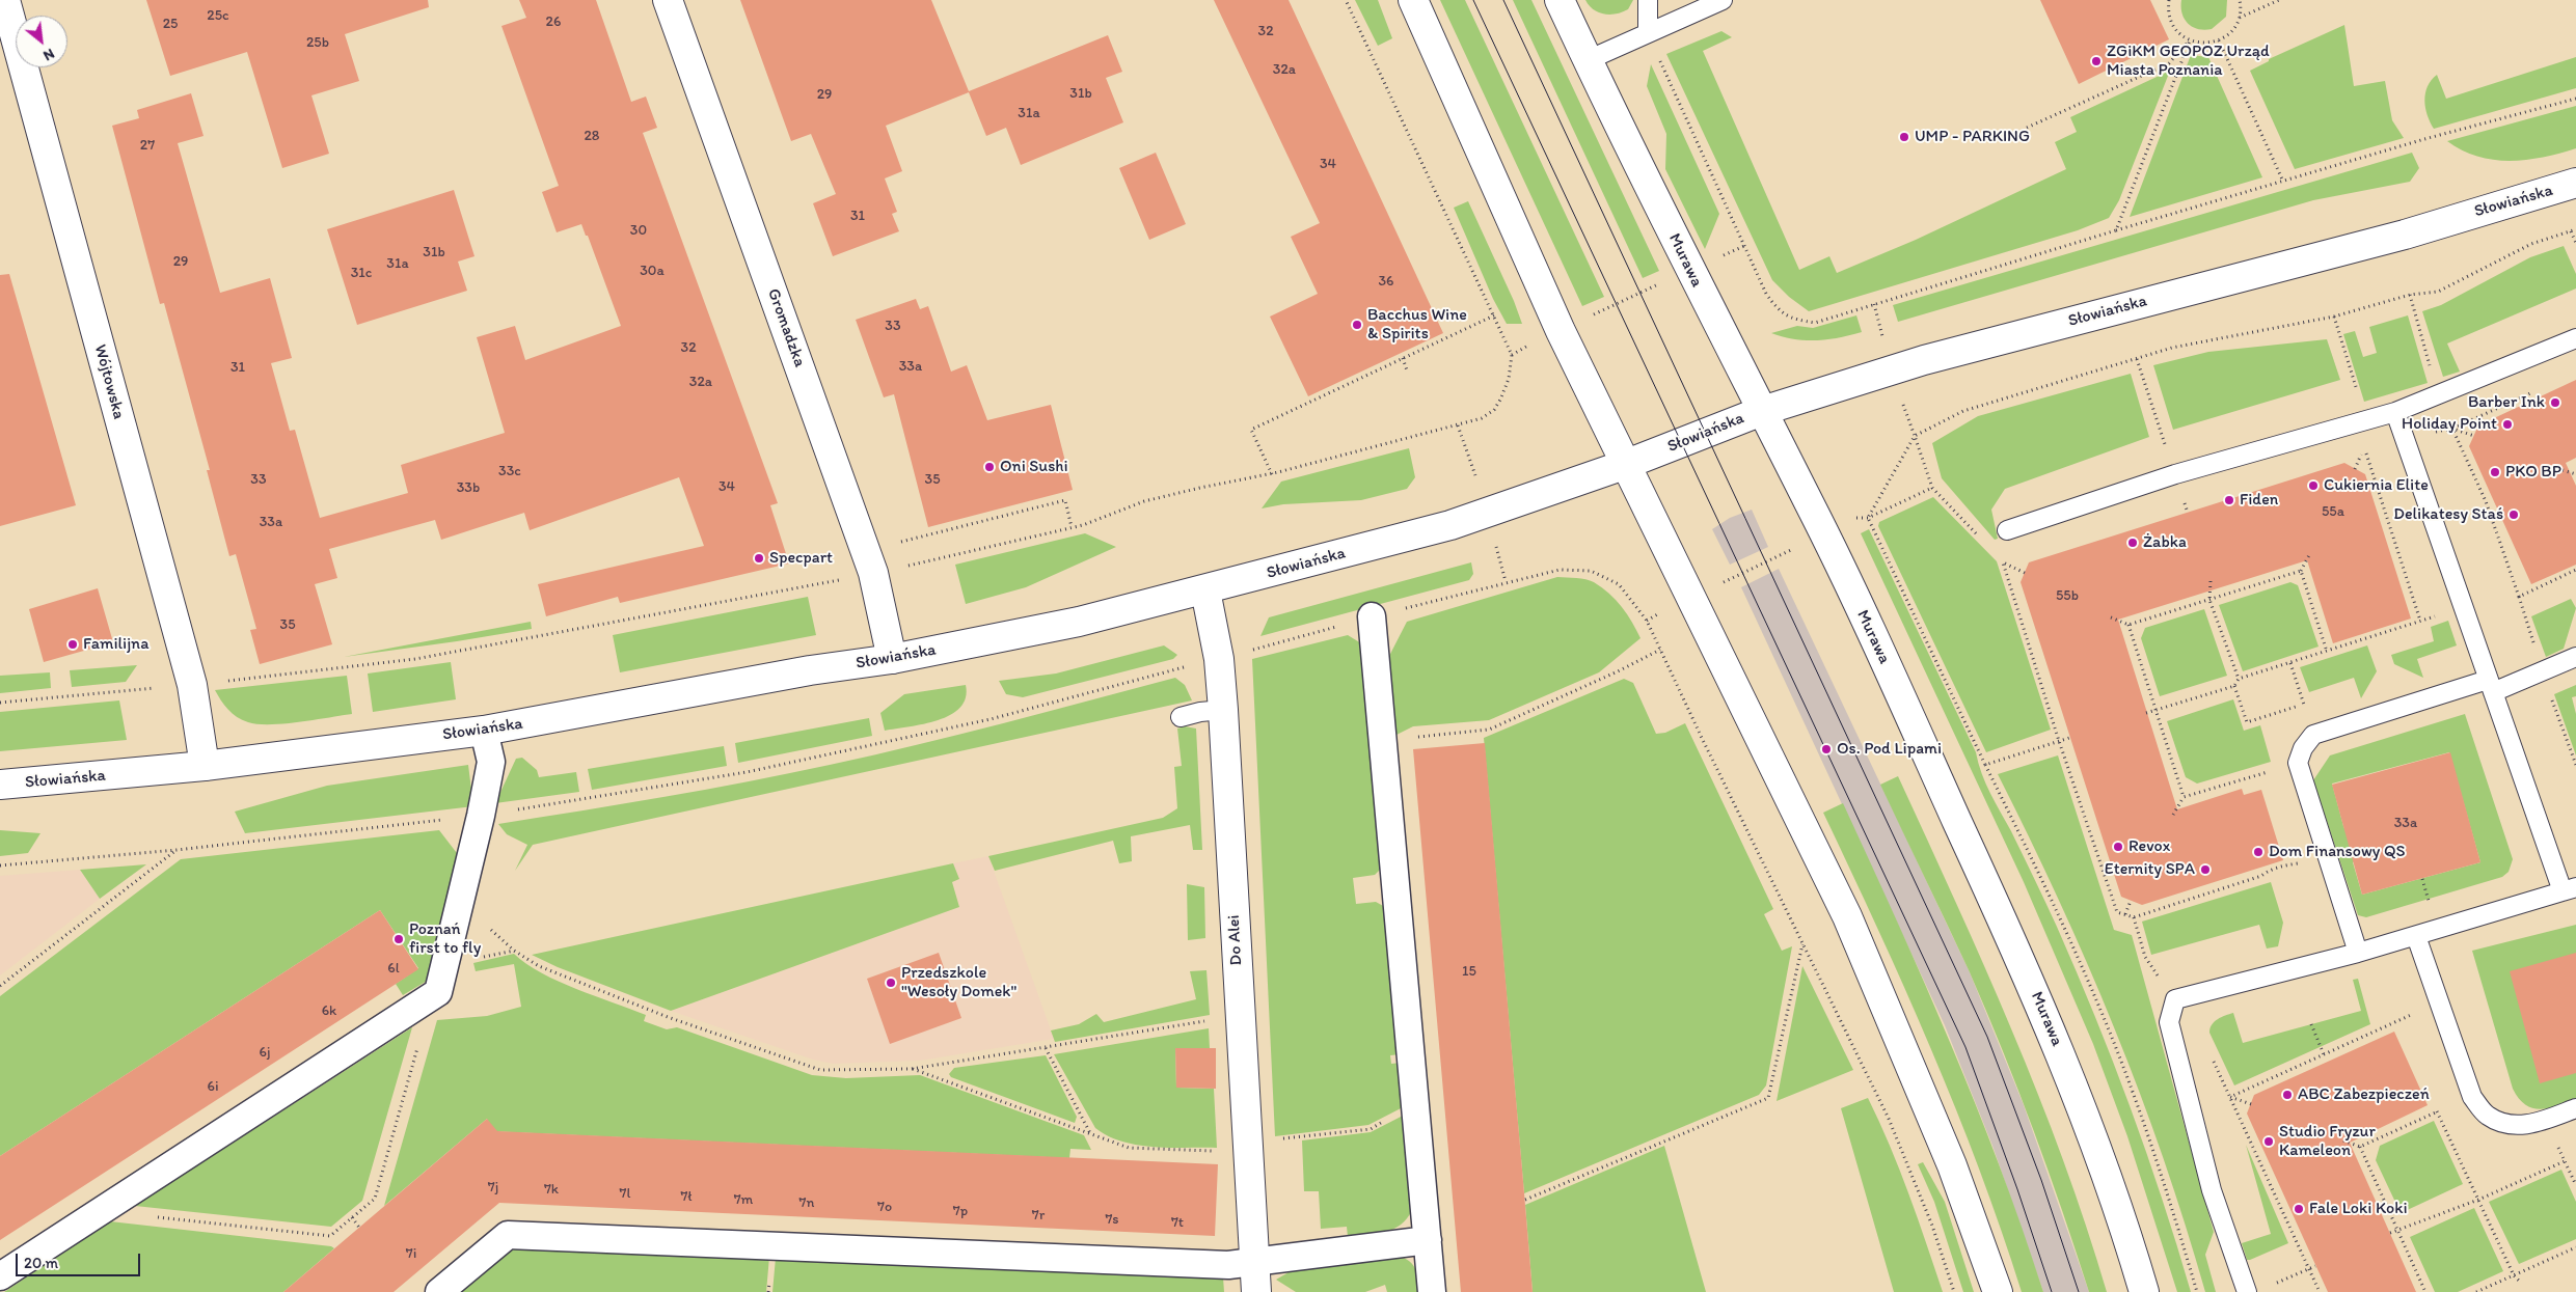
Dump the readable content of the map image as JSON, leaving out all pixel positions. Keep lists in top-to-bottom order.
{
  "streets": {
    "street": [
      "Słowiańska",
      "Murawa",
      "Gromadzka",
      "Wójtowska",
      "Do Alei"
    ]
  },
  "crossings": [
    ["Słowiańska", "Murawa"],
    ["Słowiańska", "Gromadzka"],
    ["Słowiańska", "Wójtowska"],
    ["Słowiańska", "Do Alei"]
  ],
  "places": [
    "ZGiKM GEOPOZ Urząd Miasta Poznania",
    "UMP - PARKING",
    "Bacchus Wine & Spirits",
    "Barber Ink",
    "Holiday Point",
    "Oni Sushi",
    "PKO BP",
    "Cukiernia Elite",
    "Fiden",
    "Delikatesy Staś",
    "Żabka",
    "Specpart",
    "Familijna",
    "Os. Pod Lipami",
    "Revox",
    "Dom Finansowy QS",
    "Eternity SPA",
    "Poznań first to fly",
    "Przedszkole \"Wesoły Domek\"",
    "ABC Zabezpieczeń",
    "Studio Fryzur Kameleon",
    "Fale Loki Koki"
  ],
  "house_numbers": [
    "25c",
    "26",
    "25",
    "32",
    "25b",
    "32a",
    "31b",
    "29",
    "31a",
    "28",
    "27",
    "34",
    "31",
    "30",
    "31b",
    "29",
    "31a",
    "30a",
    "31c",
    "36",
    "33",
    "32",
    "33a",
    "31",
    "32a",
    "33c",
    "33",
    "35",
    "34",
    "33b",
    "55a",
    "33a",
    "55b",
    "35",
    "33a",
    "6l",
    "15",
    "6k",
    "6j",
    "6i",
    "7j",
    "7k",
    "7l",
    "7ł",
    "7m",
    "7n",
    "7o",
    "7p",
    "7r",
    "7s",
    "7t",
    "7i"
  ],
  "scale_bar": "20 m",
  "north": "bottom right"
}
